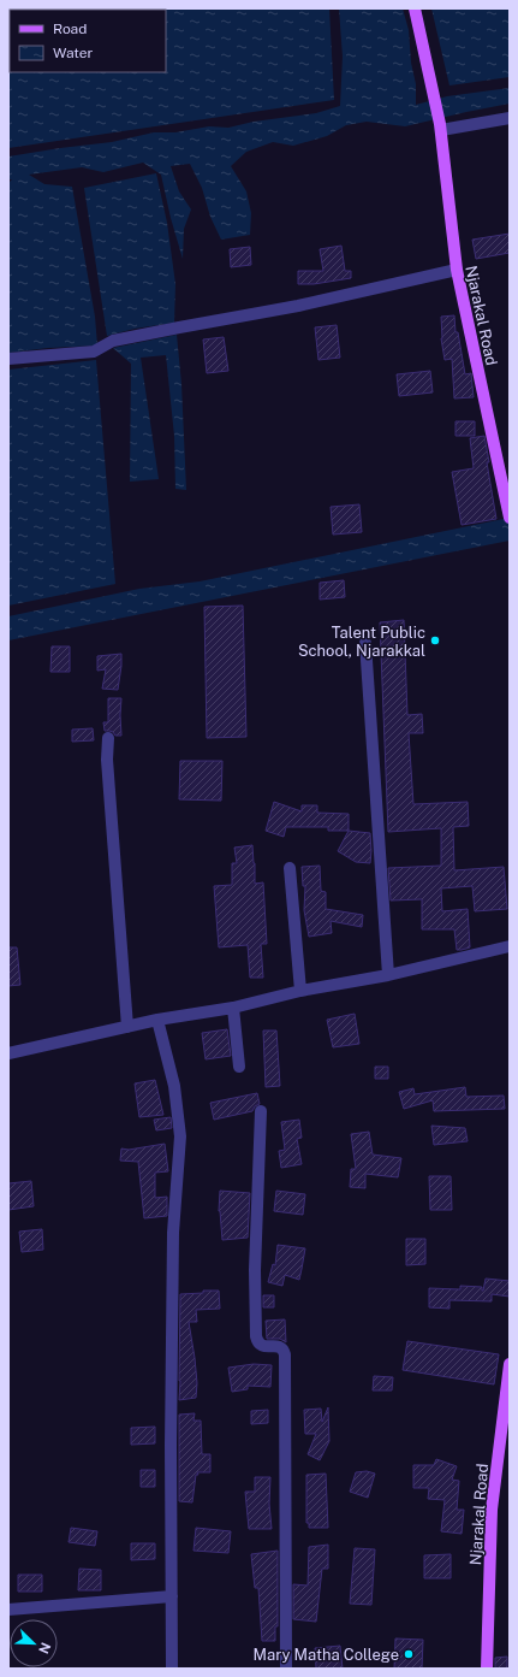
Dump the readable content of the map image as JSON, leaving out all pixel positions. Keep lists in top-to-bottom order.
{
  "streets": {
    "main road": ["Njarakal Road"]
  },
  "places": ["Talent Public School, Njarakkal", "Mary Matha College"],
  "legend": ["Road", "Water"],
  "north": "bottom right"
}
